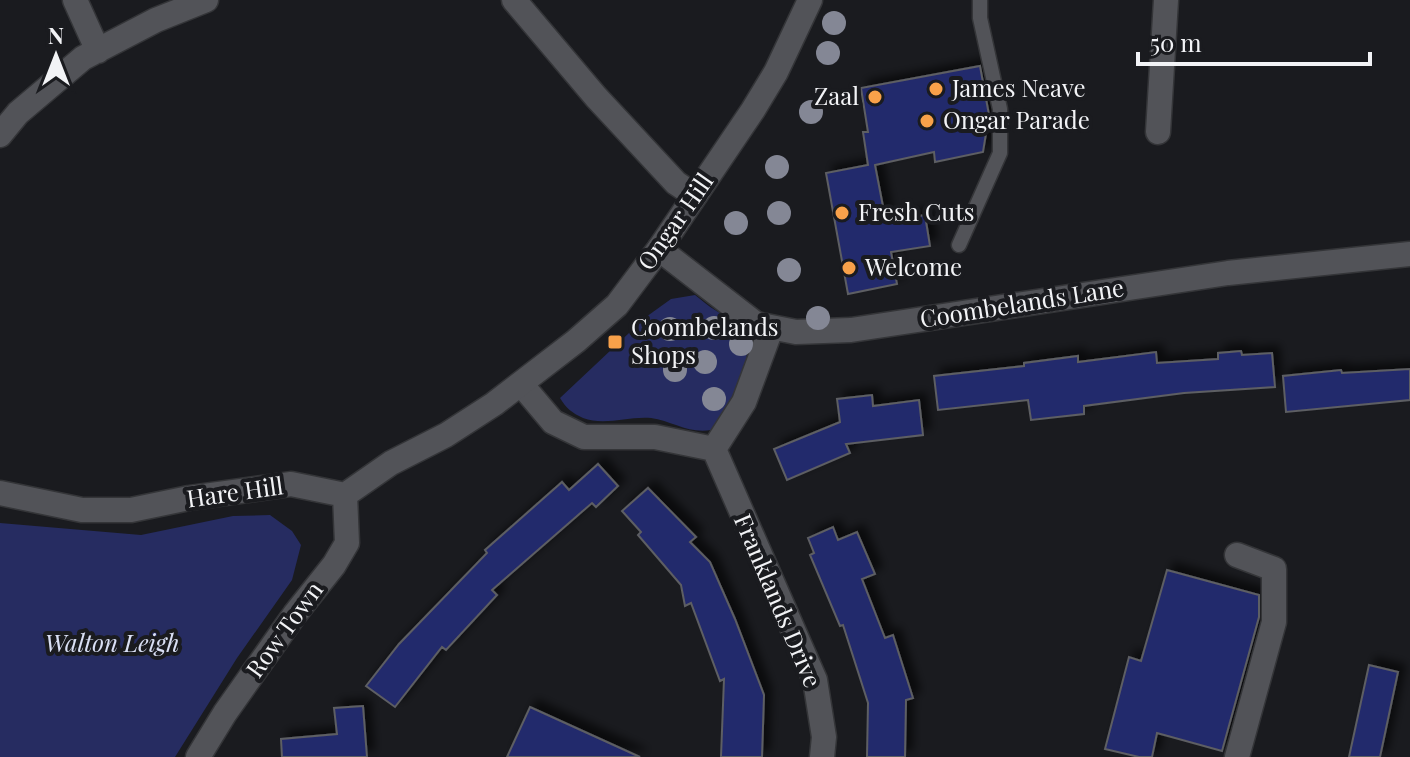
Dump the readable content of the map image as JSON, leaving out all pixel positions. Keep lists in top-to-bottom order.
{
  "streets": {
    "street": [
      "Ongar Hill",
      "Coombelands Lane",
      "Hare Hill",
      "Franklands Drive",
      "Row Town"
    ]
  },
  "crossings": [
    ["Ongar Hill", "Coombelands Lane"],
    ["Ongar Hill", "Hare Hill"],
    ["Ongar Hill", "Row Town"],
    ["Hare Hill", "Row Town"]
  ],
  "parks": ["Walton Leigh"],
  "places": {
    "other": [
      "James Neave",
      "Zaal",
      "Ongar Parade",
      "Fresh Cuts",
      "Welcome"
    ],
    "transit": ["Coombelands Shops"]
  },
  "scale_bar": "50 m",
  "north": "top"
}
